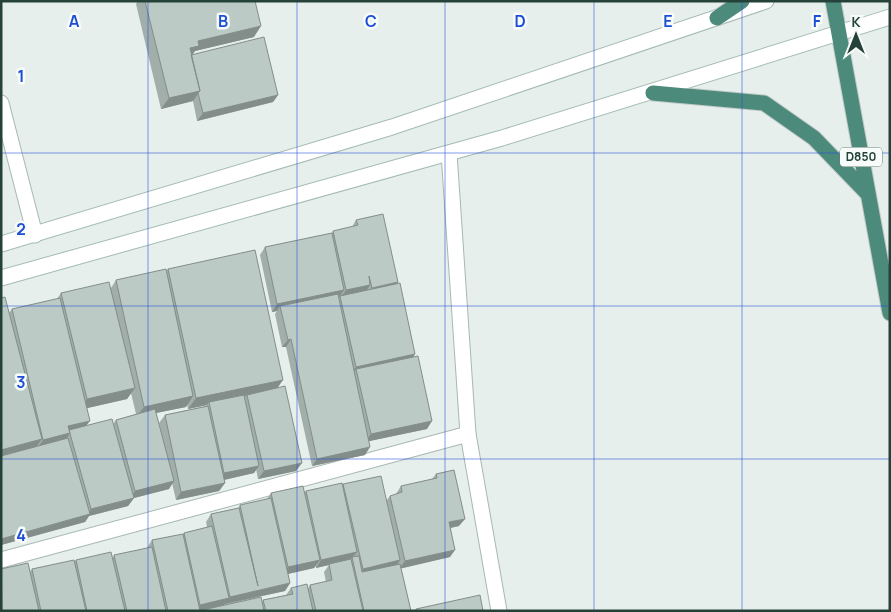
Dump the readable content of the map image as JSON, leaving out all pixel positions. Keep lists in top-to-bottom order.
{
  "streets": {
    "highway": ["D850"]
  },
  "north": "top",
  "grid": {
    "columns": [
      "A",
      "B",
      "C",
      "D",
      "E",
      "F"
    ],
    "rows": [
      "1",
      "2",
      "3",
      "4"
    ]
  }
}
